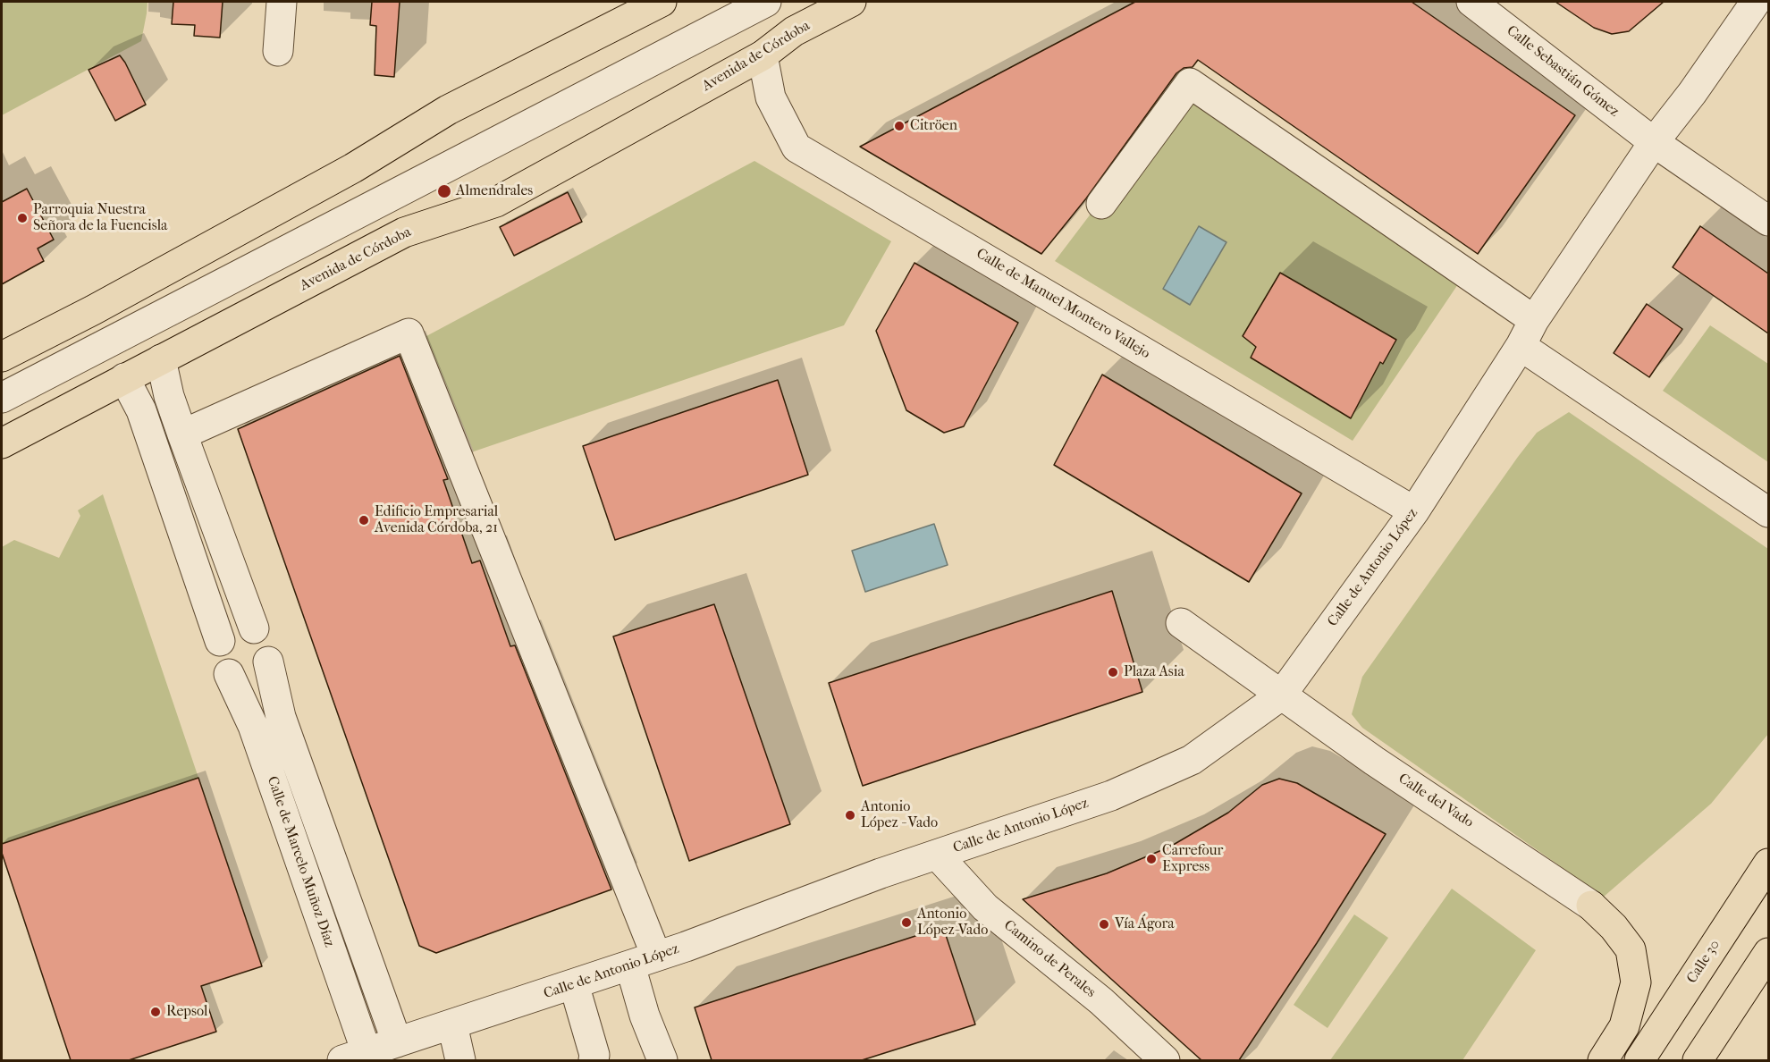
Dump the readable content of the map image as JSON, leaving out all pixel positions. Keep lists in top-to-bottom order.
{
  "streets": {
    "main road": ["Avenida de Córdoba", "Calle 30"],
    "street": [
      "Calle Sebastián Gómez",
      "Calle de Manuel Montero Vallejo",
      "Calle de Antonio López",
      "Calle del Vado",
      "Calle de Marcelo Muñoz Díaz",
      "Camino de Perales"
    ]
  },
  "crossings": [
    ["Avenida de Córdoba", "Calle de Manuel Montero Vallejo"],
    ["Avenida de Córdoba", "Calle de Marcelo Muñoz Díaz"],
    ["Calle Sebastián Gómez", "Calle de Antonio López"],
    ["Calle de Manuel Montero Vallejo", "Calle de Antonio López"],
    ["Calle de Antonio López", "Calle del Vado"],
    ["Calle de Antonio López", "Calle de Marcelo Muñoz Díaz"],
    ["Calle de Antonio López", "Camino de Perales"]
  ],
  "places": [
    "Citröen",
    "Almendrales",
    "Parroquia Nuestra Señora de la Fuencisla",
    "Edificio Empresarial Avenida Córdoba, 21",
    "Plaza Asia",
    "Antonio López - Vado",
    "Carrefour Express",
    "Antonio López-Vado",
    "Vía Ágora",
    "Repsol"
  ]
}
